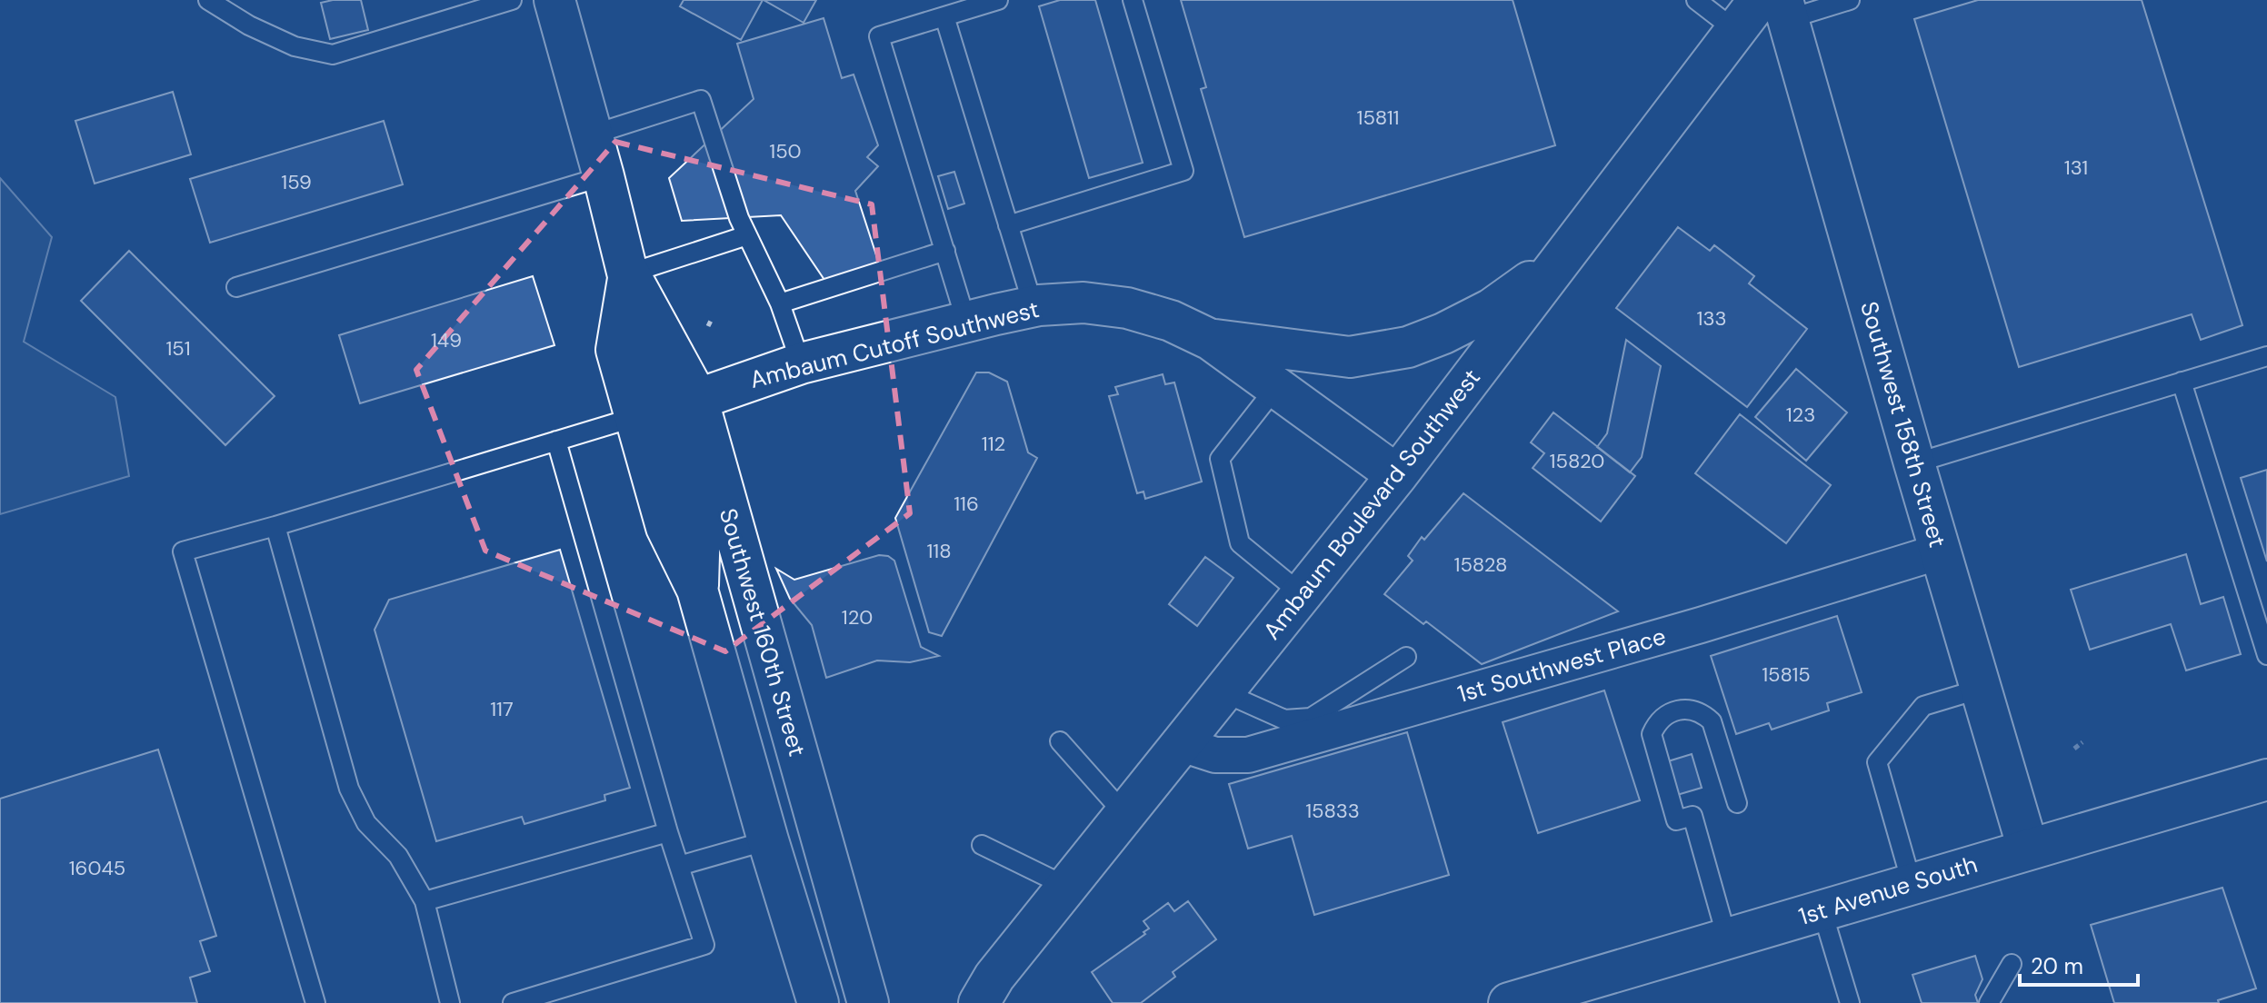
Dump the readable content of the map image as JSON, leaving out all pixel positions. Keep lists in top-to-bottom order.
{
  "streets": {
    "street": [
      "Ambaum Cutoff Southwest",
      "Southwest 158th Street",
      "Ambaum Boulevard Southwest",
      "Southwest 160th Street",
      "1st Southwest Place",
      "1st Avenue South"
    ]
  },
  "crossings": [
    ["Ambaum Cutoff Southwest", "Ambaum Boulevard Southwest"],
    ["Ambaum Cutoff Southwest", "Southwest 160th Street"],
    ["Southwest 158th Street", "Ambaum Boulevard Southwest"],
    ["Southwest 158th Street", "1st Southwest Place"],
    ["Southwest 158th Street", "1st Avenue South"],
    ["Ambaum Boulevard Southwest", "1st Southwest Place"]
  ],
  "house_numbers": [
    "15811",
    "150",
    "131",
    "159",
    "133",
    "149",
    "151",
    "123",
    "112",
    "15820",
    "116",
    "118",
    "15828",
    "120",
    "15815",
    "117",
    "15833",
    "16045"
  ],
  "scale_bar": "20 m"
}
